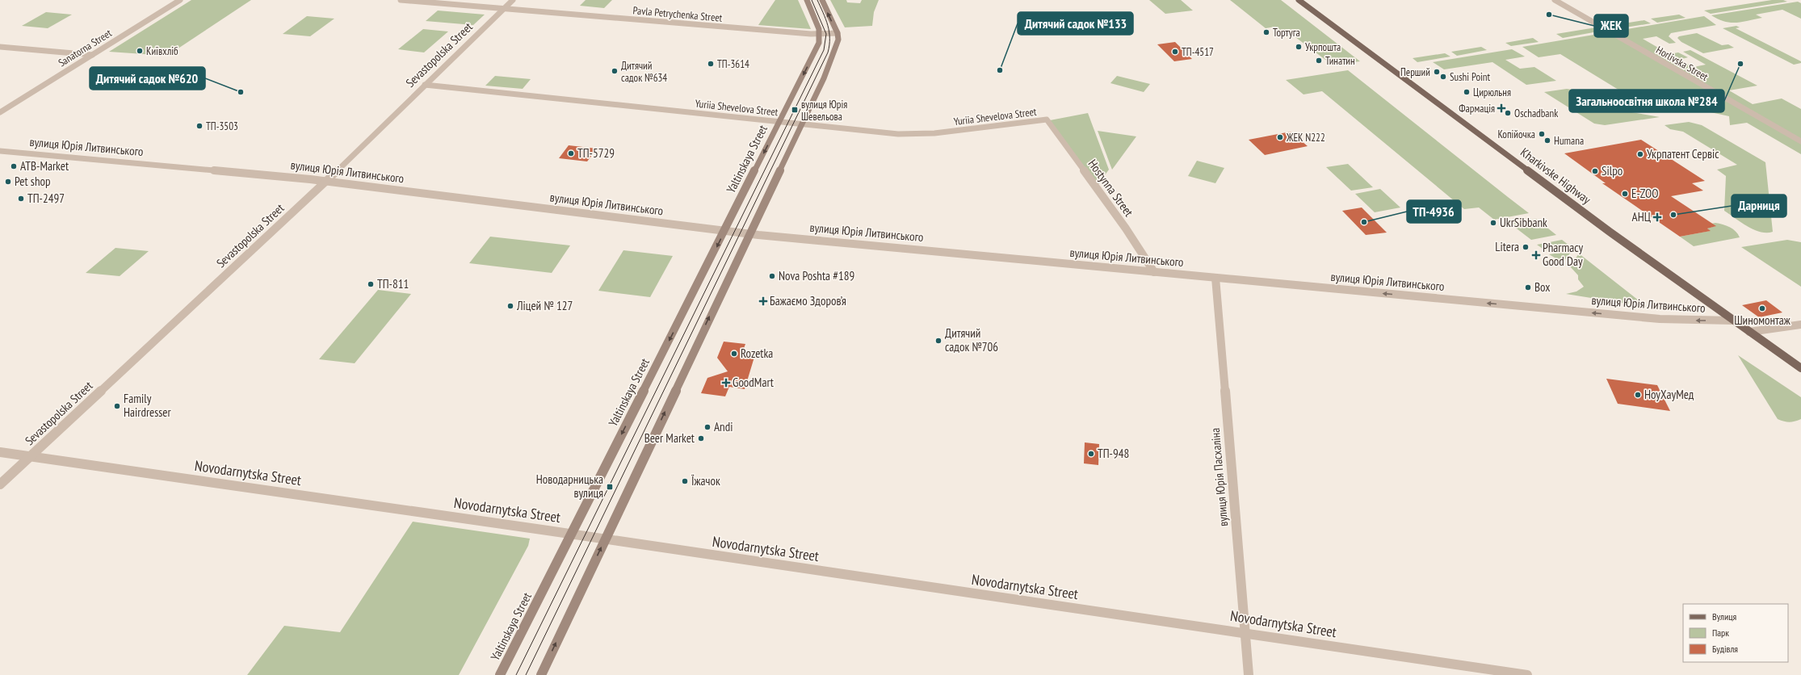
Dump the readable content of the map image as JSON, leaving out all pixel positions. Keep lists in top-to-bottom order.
{
  "streets": {
    "main road": ["Kharkivske Highway"],
    "street": [
      "Pavla Petrychenka Street",
      "Sanatorna Street",
      "Sevastopolska Street",
      "Horlivska Street",
      "Yuriia Shevelova Street",
      "вулиця Юрія Литвинського",
      "Yaltinskaya Street",
      "Hostynna Street",
      "Novodarnytska Street",
      "вулиця Юрія Пасхаліна"
    ]
  },
  "crossings": [
    ["Pavla Petrychenka Street", "Sevastopolska Street"],
    ["Pavla Petrychenka Street", "Yaltinskaya Street"],
    ["Sevastopolska Street", "Yuriia Shevelova Street"],
    ["Sevastopolska Street", "вулиця Юрія Литвинського"],
    ["Sevastopolska Street", "Novodarnytska Street"],
    ["Yuriia Shevelova Street", "Yaltinskaya Street"],
    ["Yuriia Shevelova Street", "Hostynna Street"],
    ["вулиця Юрія Литвинського", "Yaltinskaya Street"],
    ["вулиця Юрія Литвинського", "Kharkivske Highway"],
    ["вулиця Юрія Литвинського", "Hostynna Street"],
    ["вулиця Юрія Литвинського", "вулиця Юрія Пасхаліна"],
    ["Yaltinskaya Street", "Novodarnytska Street"],
    ["Novodarnytska Street", "вулиця Юрія Пасхаліна"]
  ],
  "places": {
    "other": [
      "ЖЕК",
      "Тортуга",
      "Укрпошта",
      "Київхліб",
      "ТП-4517",
      "Тинатин",
      "ТП-3614",
      "Загальноосвітня школа №284",
      "Дитячий садок №133",
      "Дитячий садок №634",
      "Перший",
      "Sushi Point",
      "Дитячий садок №620",
      "Цирюльня",
      "Oschadbank",
      "ТП-3503",
      "Копійочка",
      "ЖЕК N222",
      "Humana",
      "ТП-5729",
      "Укрпатент Сервіс",
      "ATB-Market",
      "Silpo",
      "Pet shop",
      "E-ZOO",
      "ТП-2497",
      "Дарниця",
      "ТП-4936",
      "UkrSibbank",
      "Litera",
      "Nova Poshta #189",
      "ТП-811",
      "Box",
      "Ліцей № 127",
      "Шиномонтаж",
      "Дитячий садок №706",
      "Rozetka",
      "НоуХауМед",
      "Family Hairdresser",
      "Andi",
      "Beer Market",
      "ТП-948",
      "Їжачок"
    ],
    "health": [
      "Фармація",
      "АНЦ",
      "Pharmacy Good Day",
      "Бажаємо Здоров’я",
      "GoodMart"
    ],
    "transit": ["вулиця Юрія Шевельова", "Новодарницька вулиця"]
  },
  "legend": ["Вулиця", "Парк", "Будівля"]
}
